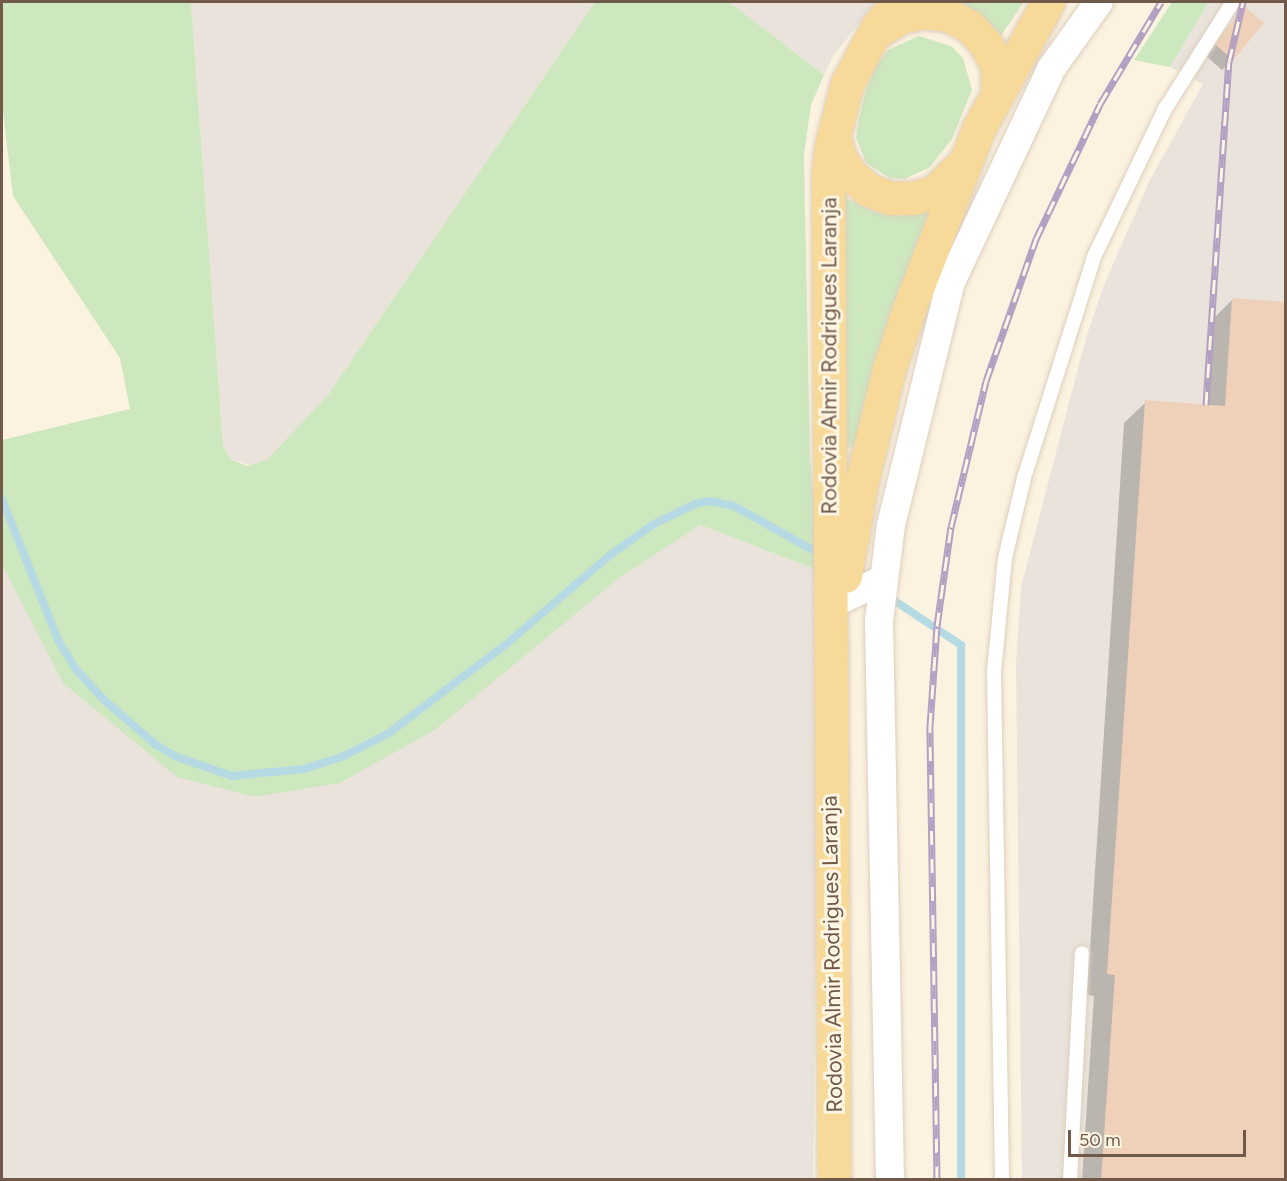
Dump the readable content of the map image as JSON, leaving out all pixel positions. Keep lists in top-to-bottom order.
{
  "streets": {
    "main road": ["Rodovia Almir Rodrigues Laranja"]
  },
  "scale_bar": "50 m"
}
